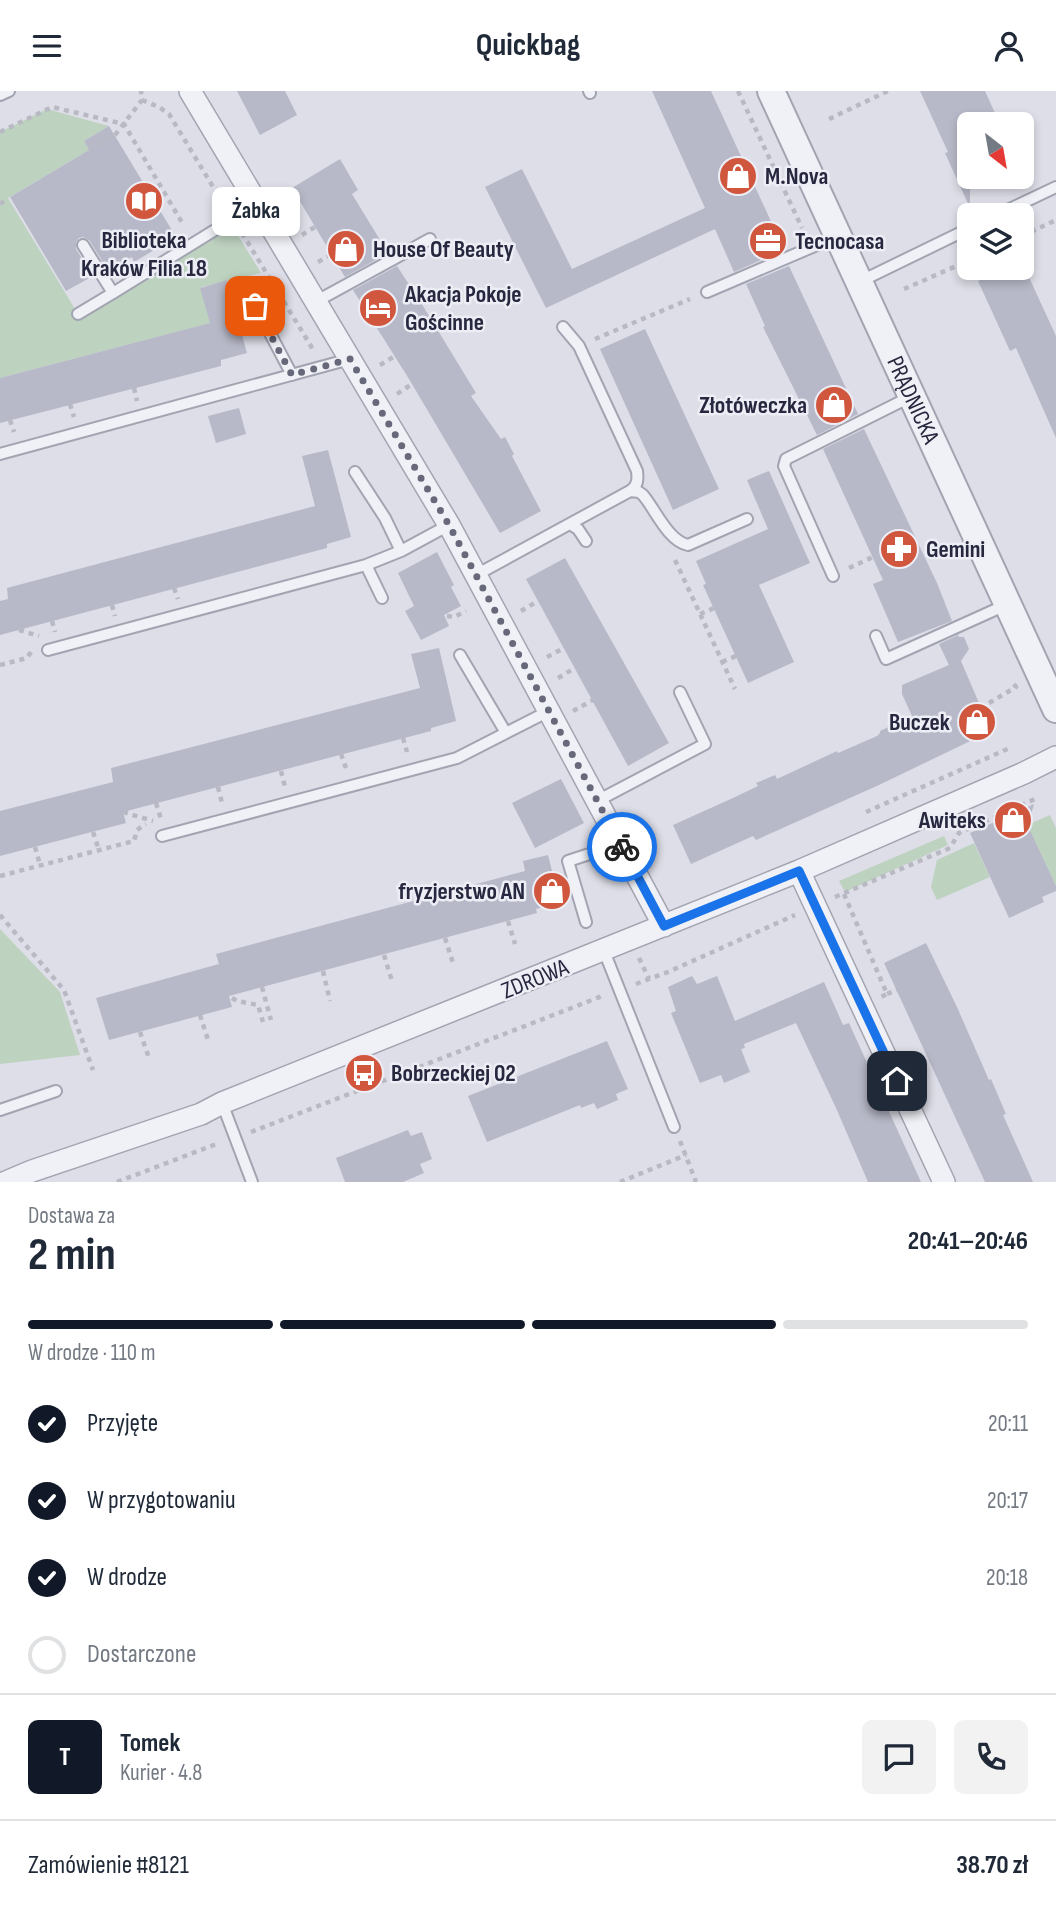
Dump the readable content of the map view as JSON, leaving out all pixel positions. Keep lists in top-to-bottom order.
{
  "streets": {
    "street": ["PRĄDNICKA", "ZDROWA"]
  },
  "places": {
    "shop": [
      "M.Nova",
      "House Of Beauty",
      "Złotóweczka",
      "Buczek",
      "Awiteks",
      "fryzjerstwo AN"
    ],
    "library": ["Biblioteka Kraków Filia 18"],
    "office": ["Tecnocasa"],
    "other": ["Żabka"],
    "hotel": ["Akacja Pokoje Gościnne"],
    "pharmacy": ["Gemini"],
    "bus stop": ["Bobrzeckiej 02"]
  },
  "north": "bottom right",
  "page": {
    "header": "Quickbag",
    "bubble": "Żabka",
    "heading": ["2 min", "Dostawa za", "20:41–20:46"],
    "panel": [
      "Tomek",
      "Kurier · 4.8",
      "Zamówienie #8121",
      "38.70 zł"
    ],
    "bar": "W drodze · 110 m",
    "list": [
      ["Przyjęte", "20:11"],
      ["W przygotowaniu", "20:17"],
      ["W drodze", "20:18"],
      "Dostarczone"
    ],
    "round": "T"
  }
}
